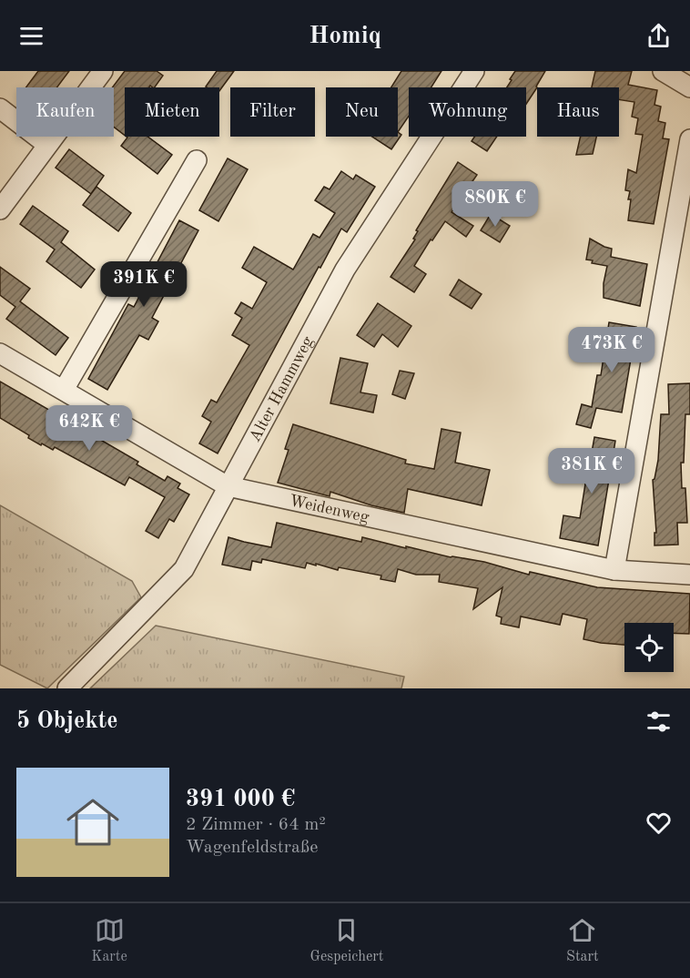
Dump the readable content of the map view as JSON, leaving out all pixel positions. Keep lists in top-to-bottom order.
{
  "streets": {
    "street": ["Alter Hammweg", "Weidenweg"]
  },
  "crossings": [
    ["Alter Hammweg", "Weidenweg"]
  ],
  "page": {
    "header": "Homiq",
    "chip": [
      "Kaufen",
      "Mieten",
      "Filter",
      "Neu",
      "Wohnung",
      "Haus"
    ],
    "price": [
      "880K €",
      "391K €",
      "473K €",
      "642K €",
      "381K €"
    ],
    "heading": "5 Objekte",
    "list": [
      {
        "name": "391 000 €",
        "note": "2 Zimmer · 64 m² · Wagenfeldstraße"
      }
    ],
    "tabs": ["Karte", "Gespeichert", "Start"]
  }
}
